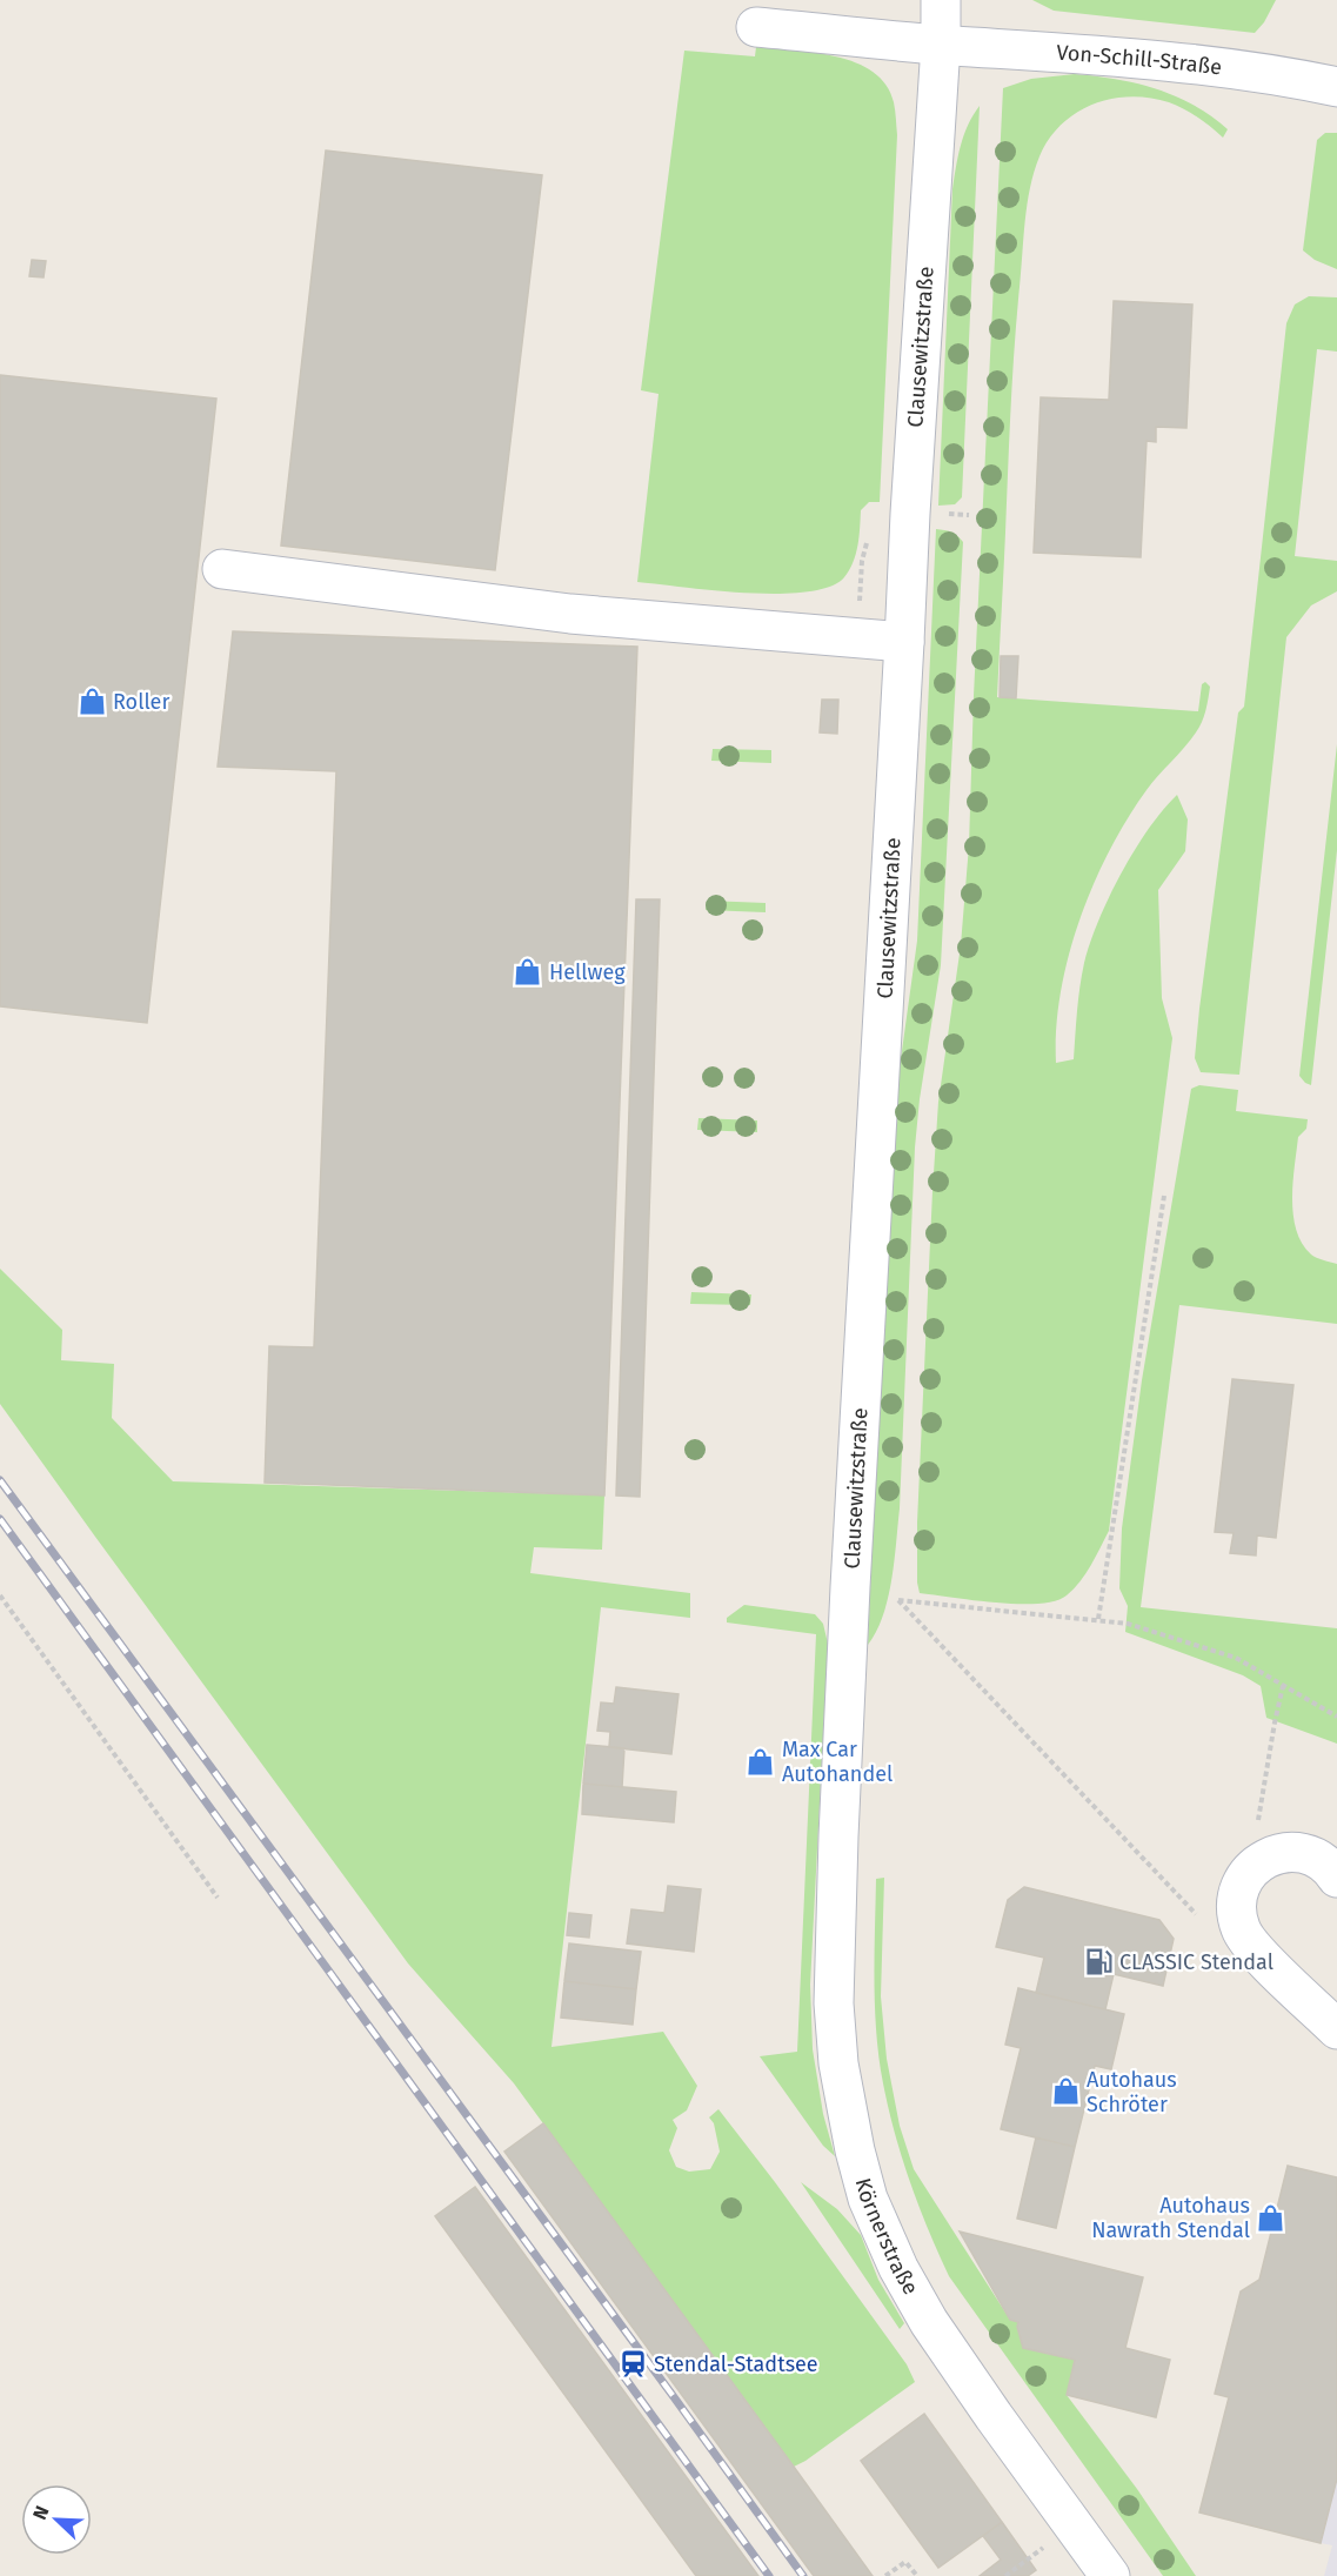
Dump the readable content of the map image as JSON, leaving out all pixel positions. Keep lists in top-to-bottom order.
{
  "streets": {
    "street": ["Von-Schill-Straße", "Clausewitzstraße", "Körnerstraße"]
  },
  "crossings": [
    ["Von-Schill-Straße", "Clausewitzstraße"],
    ["Clausewitzstraße", "Körnerstraße"]
  ],
  "places": {
    "shop": [
      "Roller",
      "Hellweg",
      "Max Car Autohandel",
      "Autohaus Schröter",
      "Autohaus Nawrath Stendal"
    ],
    "fuel station": ["CLASSIC Stendal"],
    "station": ["Stendal-Stadtsee"]
  },
  "north": "top left"
}
